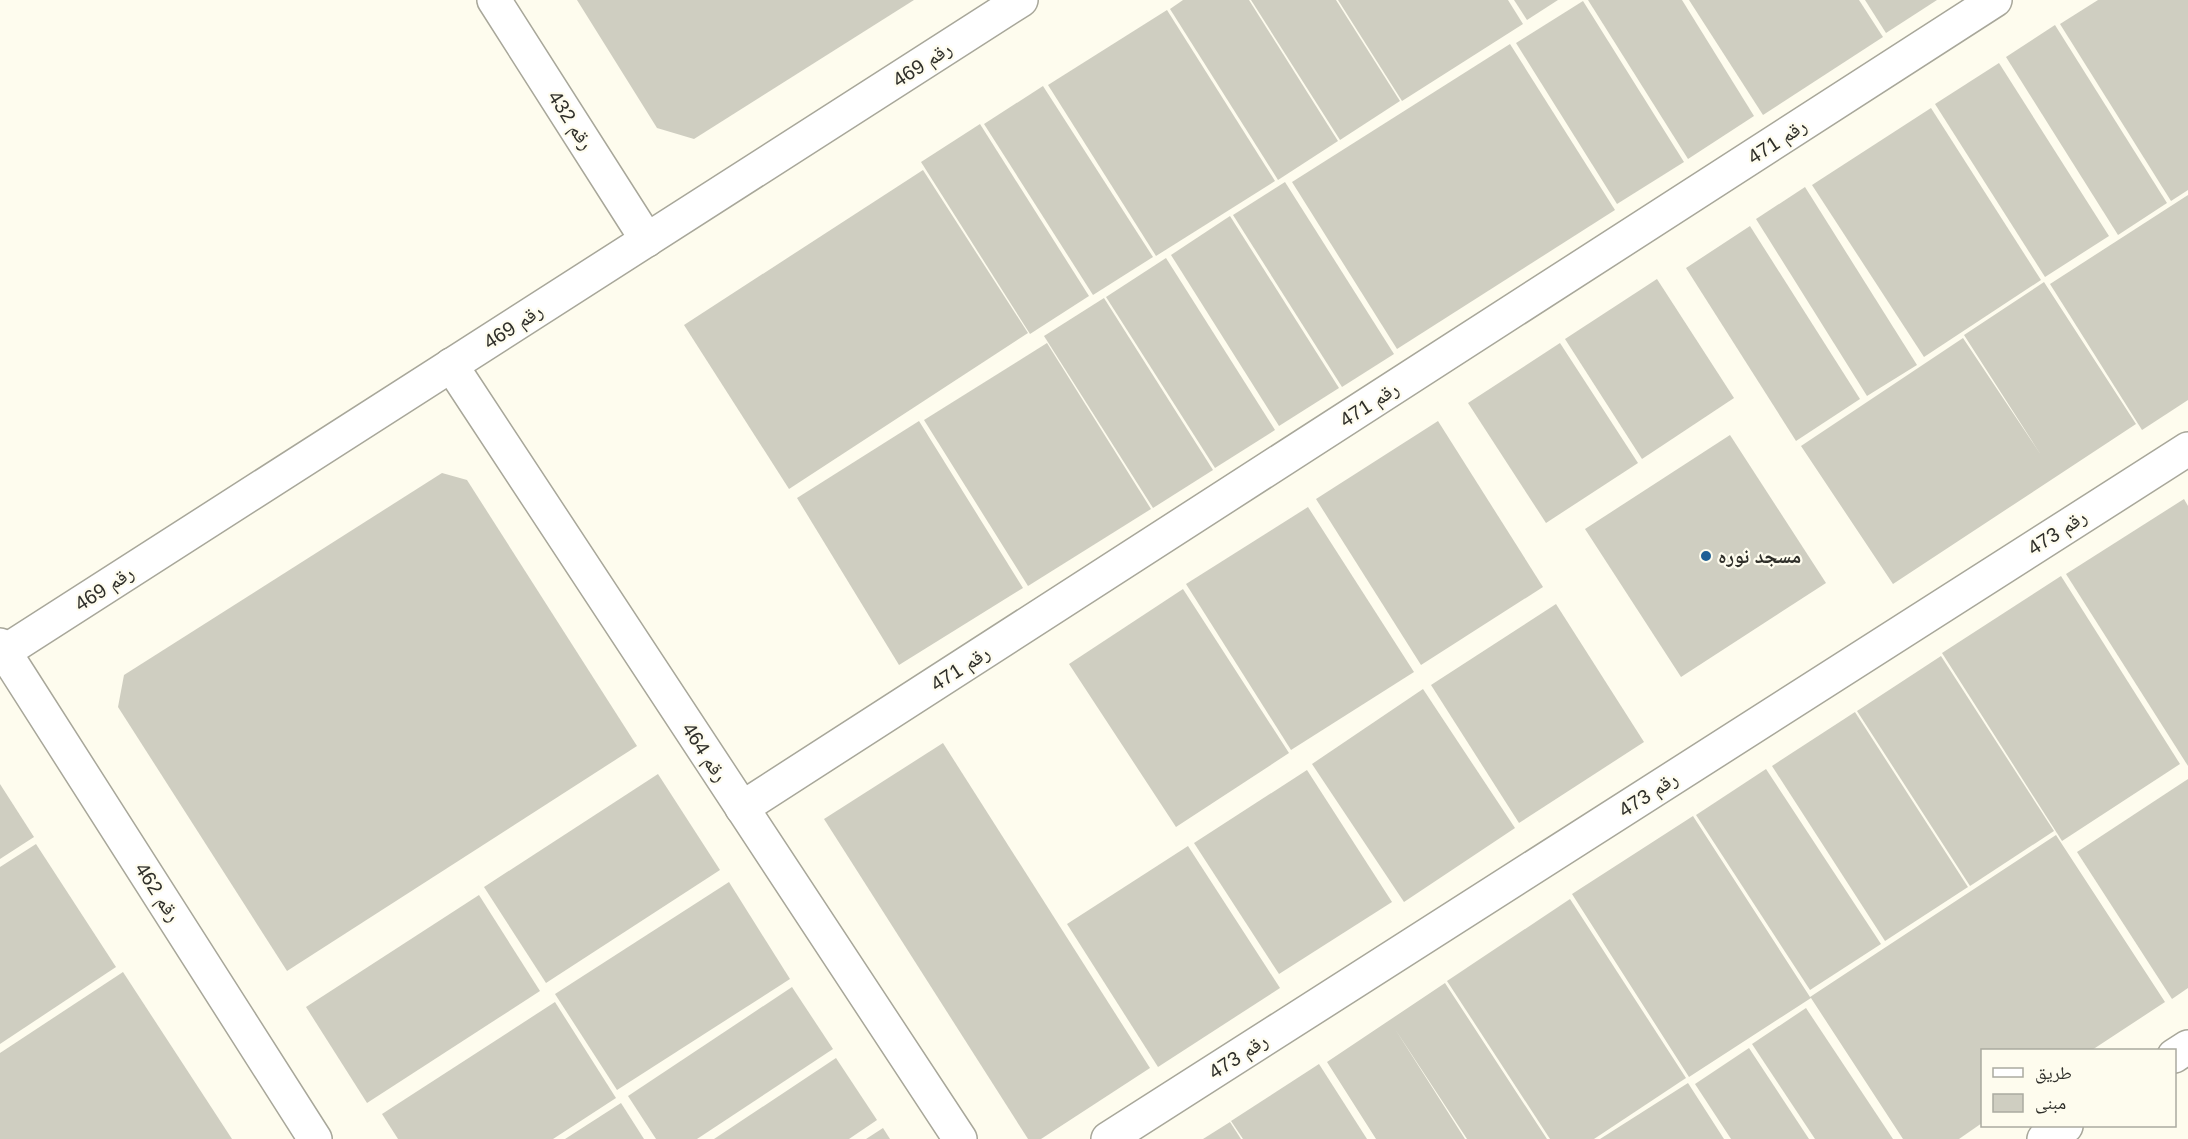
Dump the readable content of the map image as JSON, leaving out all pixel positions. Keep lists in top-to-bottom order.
{
  "streets": {
    "street": [
      "رقم 469",
      "رقم 432",
      "رقم 471",
      "رقم 473",
      "رقم 464",
      "رقم 462"
    ]
  },
  "crossings": [
    ["رقم 469", "رقم 432"],
    ["رقم 469", "رقم 464"],
    ["رقم 469", "رقم 462"],
    ["رقم 471", "رقم 464"]
  ],
  "places": ["مسجد نوره"],
  "legend": ["طريق", "مبنى"]
}
